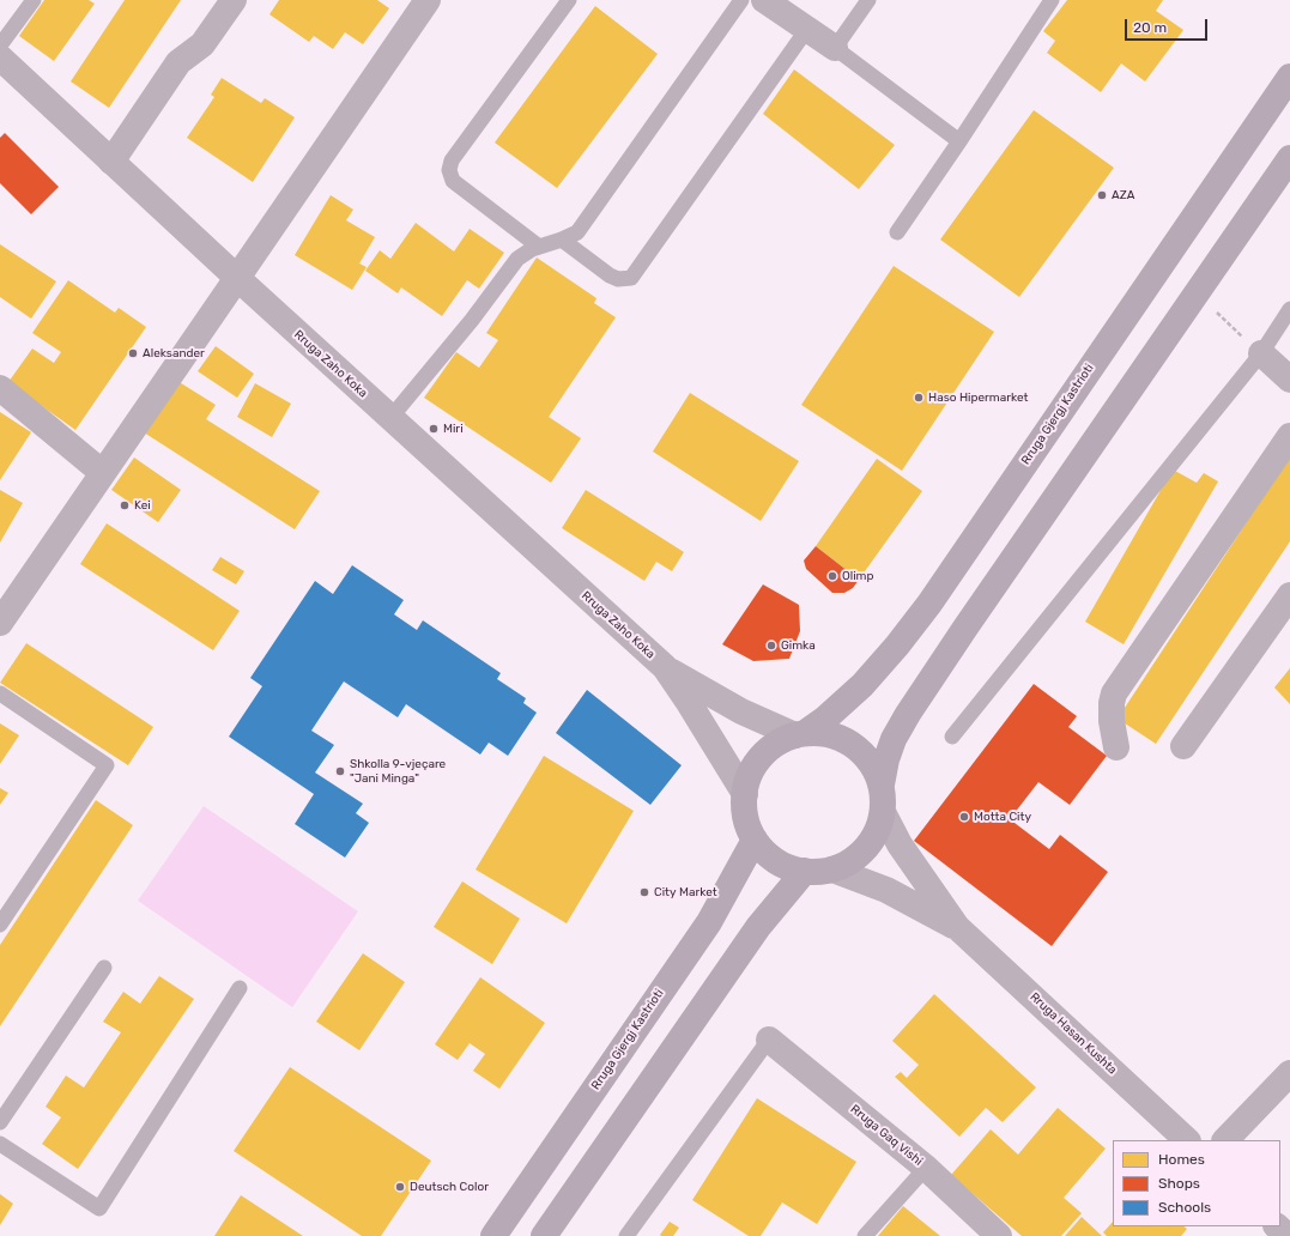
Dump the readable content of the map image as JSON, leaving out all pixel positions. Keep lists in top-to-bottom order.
{
  "streets": {
    "main road": ["Rruga Gjergj Kastrioti"],
    "street": ["Rruga Zaho Koka", "Rruga Hasan Kushta", "Rruga Gaq Vishi"]
  },
  "places": [
    "AZA",
    "Aleksander",
    "Haso Hipermarket",
    "Miri",
    "Kei",
    "Olimp",
    "Gimka",
    "Shkolla 9-vjeçare \"Jani Minga\"",
    "Motta City",
    "City Market",
    "Deutsch Color"
  ],
  "legend": ["Homes", "Shops", "Schools"],
  "scale_bar": "20 m"
}
